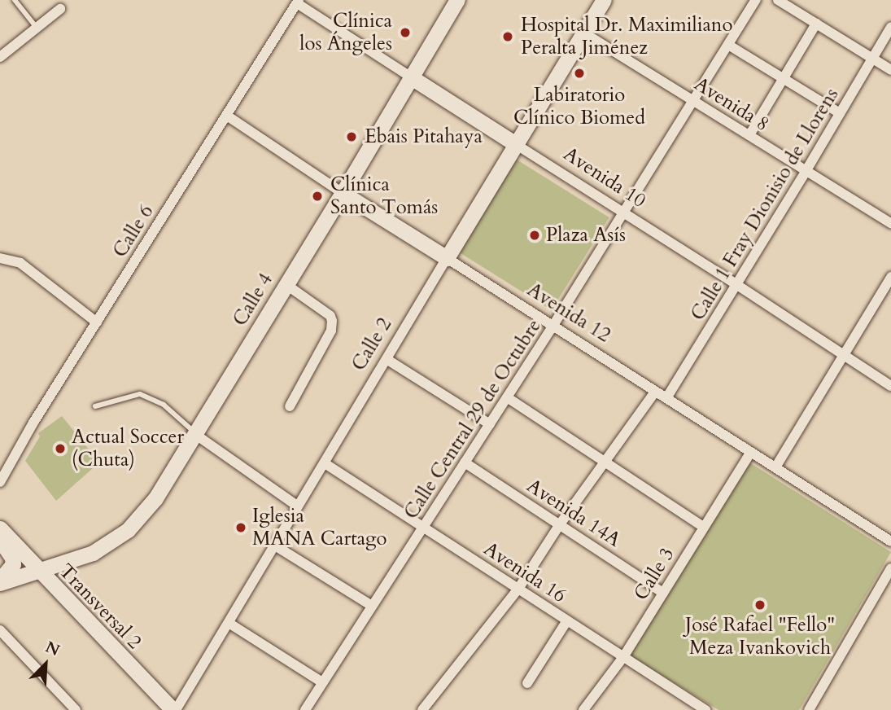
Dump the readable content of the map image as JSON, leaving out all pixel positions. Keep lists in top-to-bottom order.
{
  "streets": {
    "street": [
      "Avenida 8",
      "Avenida 10",
      "Calle 1 Fray Dionisio de Llorens",
      "Calle 6",
      "Calle 4",
      "Avenida 12",
      "Calle 2",
      "Calle Central 29 de Octubre",
      "Avenida 14A",
      "Avenida 16",
      "Calle 3",
      "Transversal 2"
    ]
  },
  "crossings": [
    ["Avenida 8", "Calle 1 Fray Dionisio de Llorens"],
    ["Avenida 8", "Calle 2"],
    ["Avenida 8", "Calle Central 29 de Octubre"],
    ["Avenida 10", "Calle 1 Fray Dionisio de Llorens"],
    ["Avenida 10", "Calle 6"],
    ["Avenida 10", "Calle 4"],
    ["Avenida 10", "Calle 2"],
    ["Avenida 10", "Calle Central 29 de Octubre"],
    ["Calle 1 Fray Dionisio de Llorens", "Avenida 12"],
    ["Calle 6", "Avenida 12"],
    ["Calle 4", "Avenida 12"],
    ["Calle 4", "Transversal 2"],
    ["Avenida 12", "Calle 2"],
    ["Avenida 12", "Calle Central 29 de Octubre"],
    ["Avenida 12", "Calle 3"],
    ["Calle 2", "Avenida 16"],
    ["Calle 2", "Transversal 2"],
    ["Calle Central 29 de Octubre", "Avenida 14A"],
    ["Calle Central 29 de Octubre", "Avenida 16"],
    ["Avenida 14A", "Calle 3"],
    ["Avenida 16", "Calle 3"]
  ],
  "places": [
    "Clínica los Ángeles",
    "Hospital Dr. Maximiliano Peralta Jiménez",
    "Labiratorio Clínico Biomed",
    "Ebais Pitahaya",
    "Clínica Santo Tomás",
    "Plaza Asís",
    "Actual Soccer (Chuta)",
    "Iglesia MANA Cartago",
    "José Rafael \"Fello\" Meza Ivankovich"
  ],
  "north": "top right"
}
